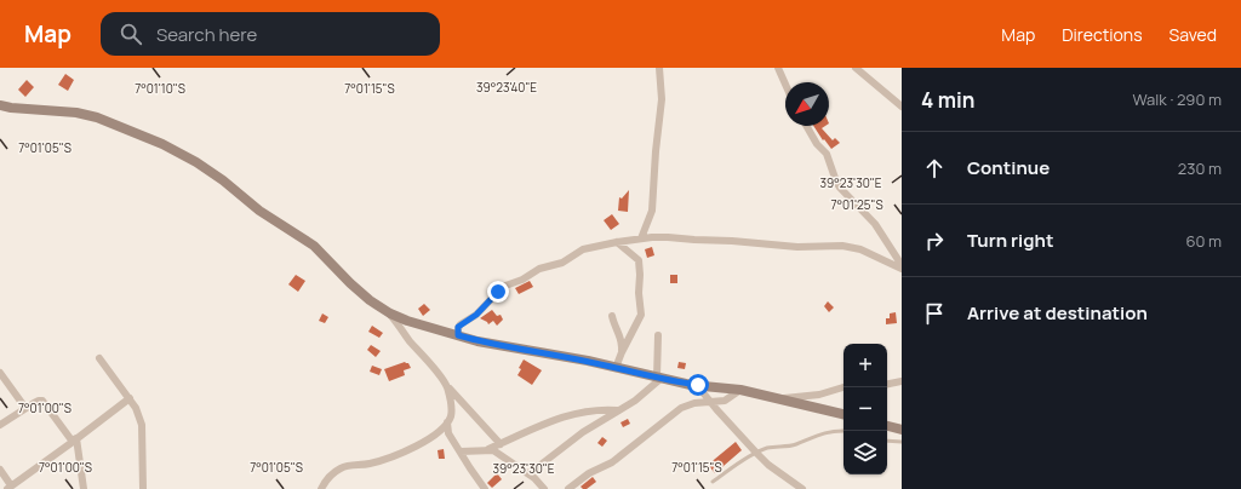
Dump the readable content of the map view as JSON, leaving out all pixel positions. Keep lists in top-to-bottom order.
{
  "north": "bottom left",
  "page": {
    "header": "Map",
    "search": "Search here",
    "nav": ["Map", "Directions", "Saved"],
    "heading": ["4 min", "Walk · 290 m"],
    "list": [
      ["Continue", "230 m"],
      ["Turn right", "60 m"],
      "Arrive at destination"
    ],
    "map_buttons": ["+", "−"]
  },
  "coordinates": [
    "39°23'40\"E",
    "7°01'10\"S",
    "7°01'15\"S",
    "7°01'05\"S",
    "39°23'30\"E",
    "7°01'25\"S",
    "7°01'00\"S"
  ]
}
